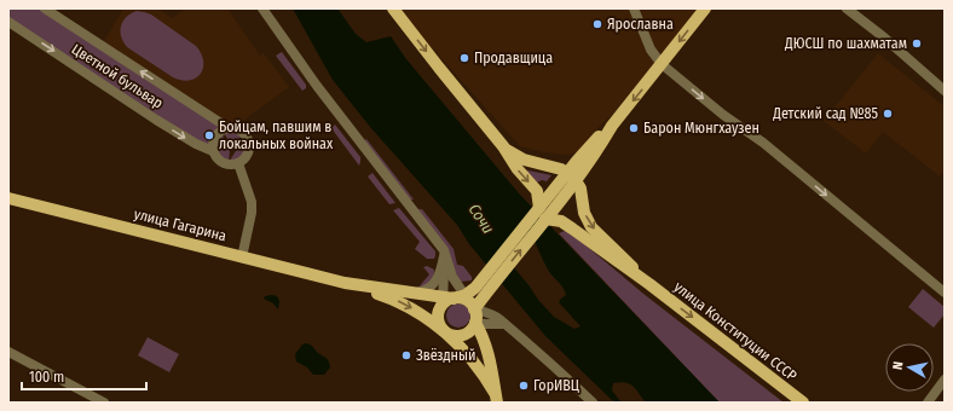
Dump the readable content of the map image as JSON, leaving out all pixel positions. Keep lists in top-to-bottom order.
{
  "streets": {
    "main road": ["улица Гагарина", "улица Конституции СССР"],
    "street": ["Цветной бульвар"]
  },
  "one_way": ["улица Конституции СССР"],
  "water": ["Сочи"],
  "places": [
    "Ярославна",
    "ДЮСШ по шахматам",
    "Продавщица",
    "Детский сад №85",
    "Барон Мюнгхаузен",
    "Бойцам, павшим в локальных войнах",
    "Звёздный",
    "ГорИВЦ"
  ],
  "scale_bar": "100 m",
  "north": "left"
}
